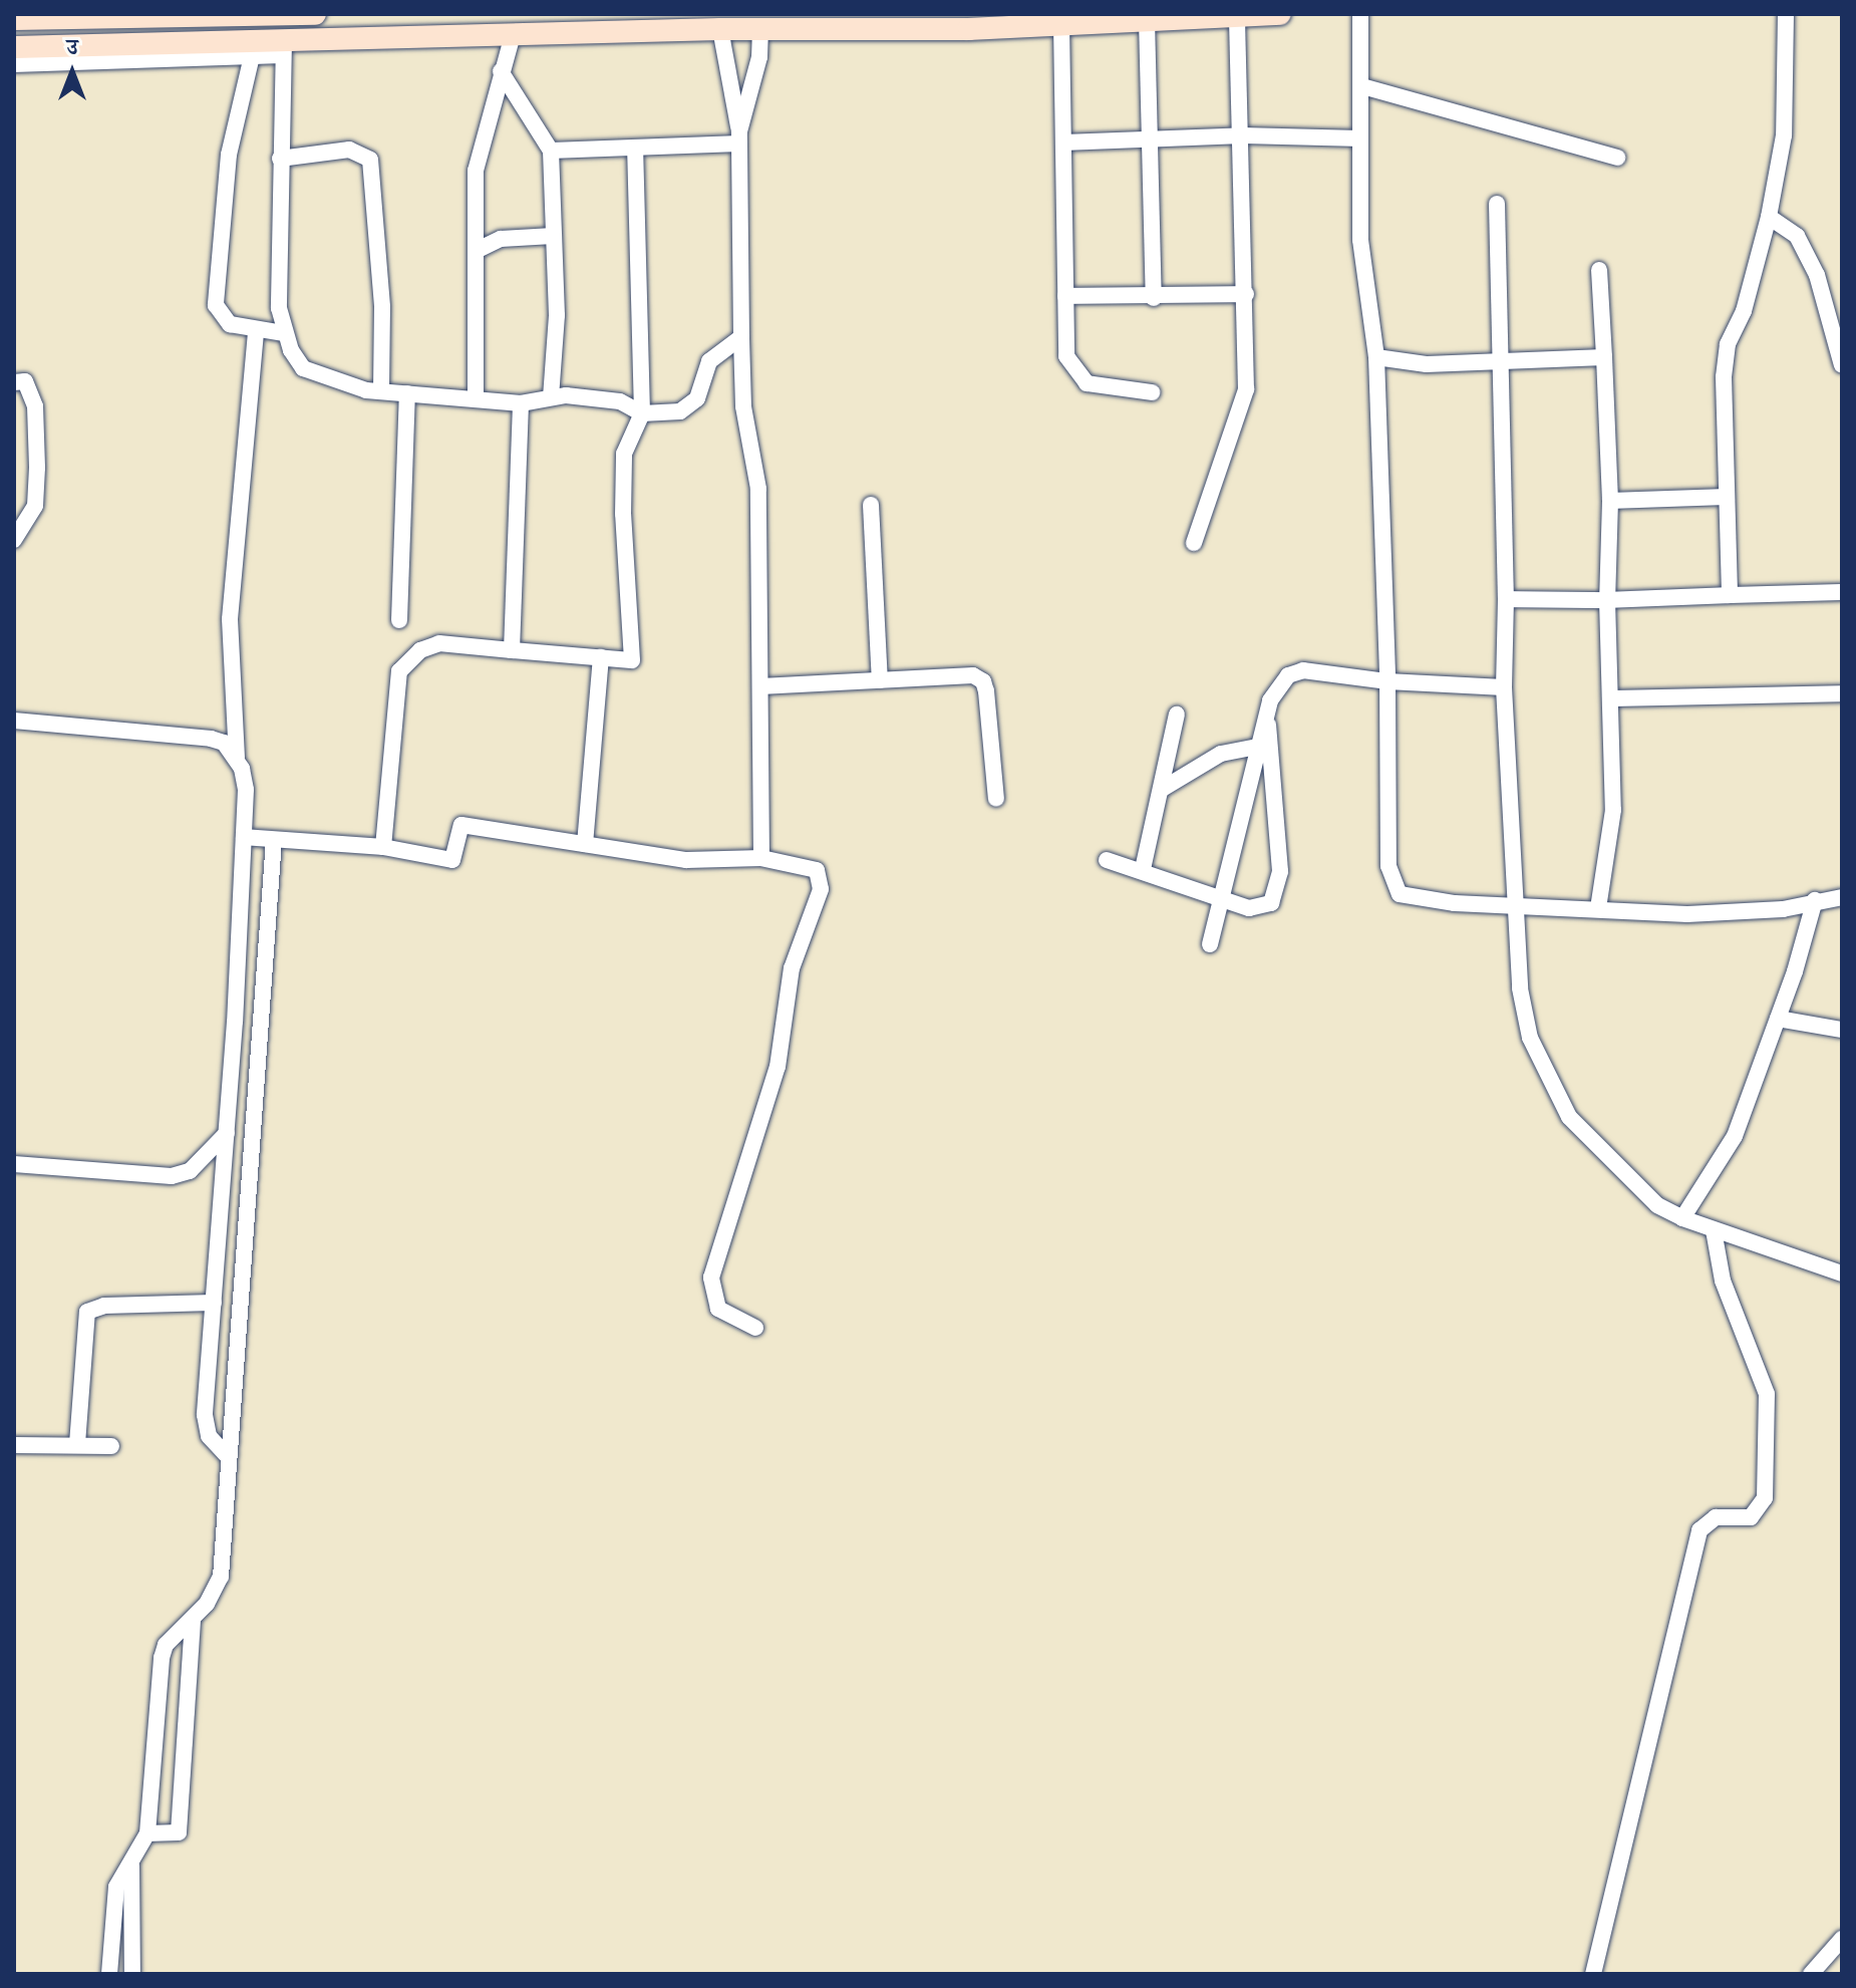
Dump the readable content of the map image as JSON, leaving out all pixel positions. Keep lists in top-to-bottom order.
{
  "north": "top"
}
